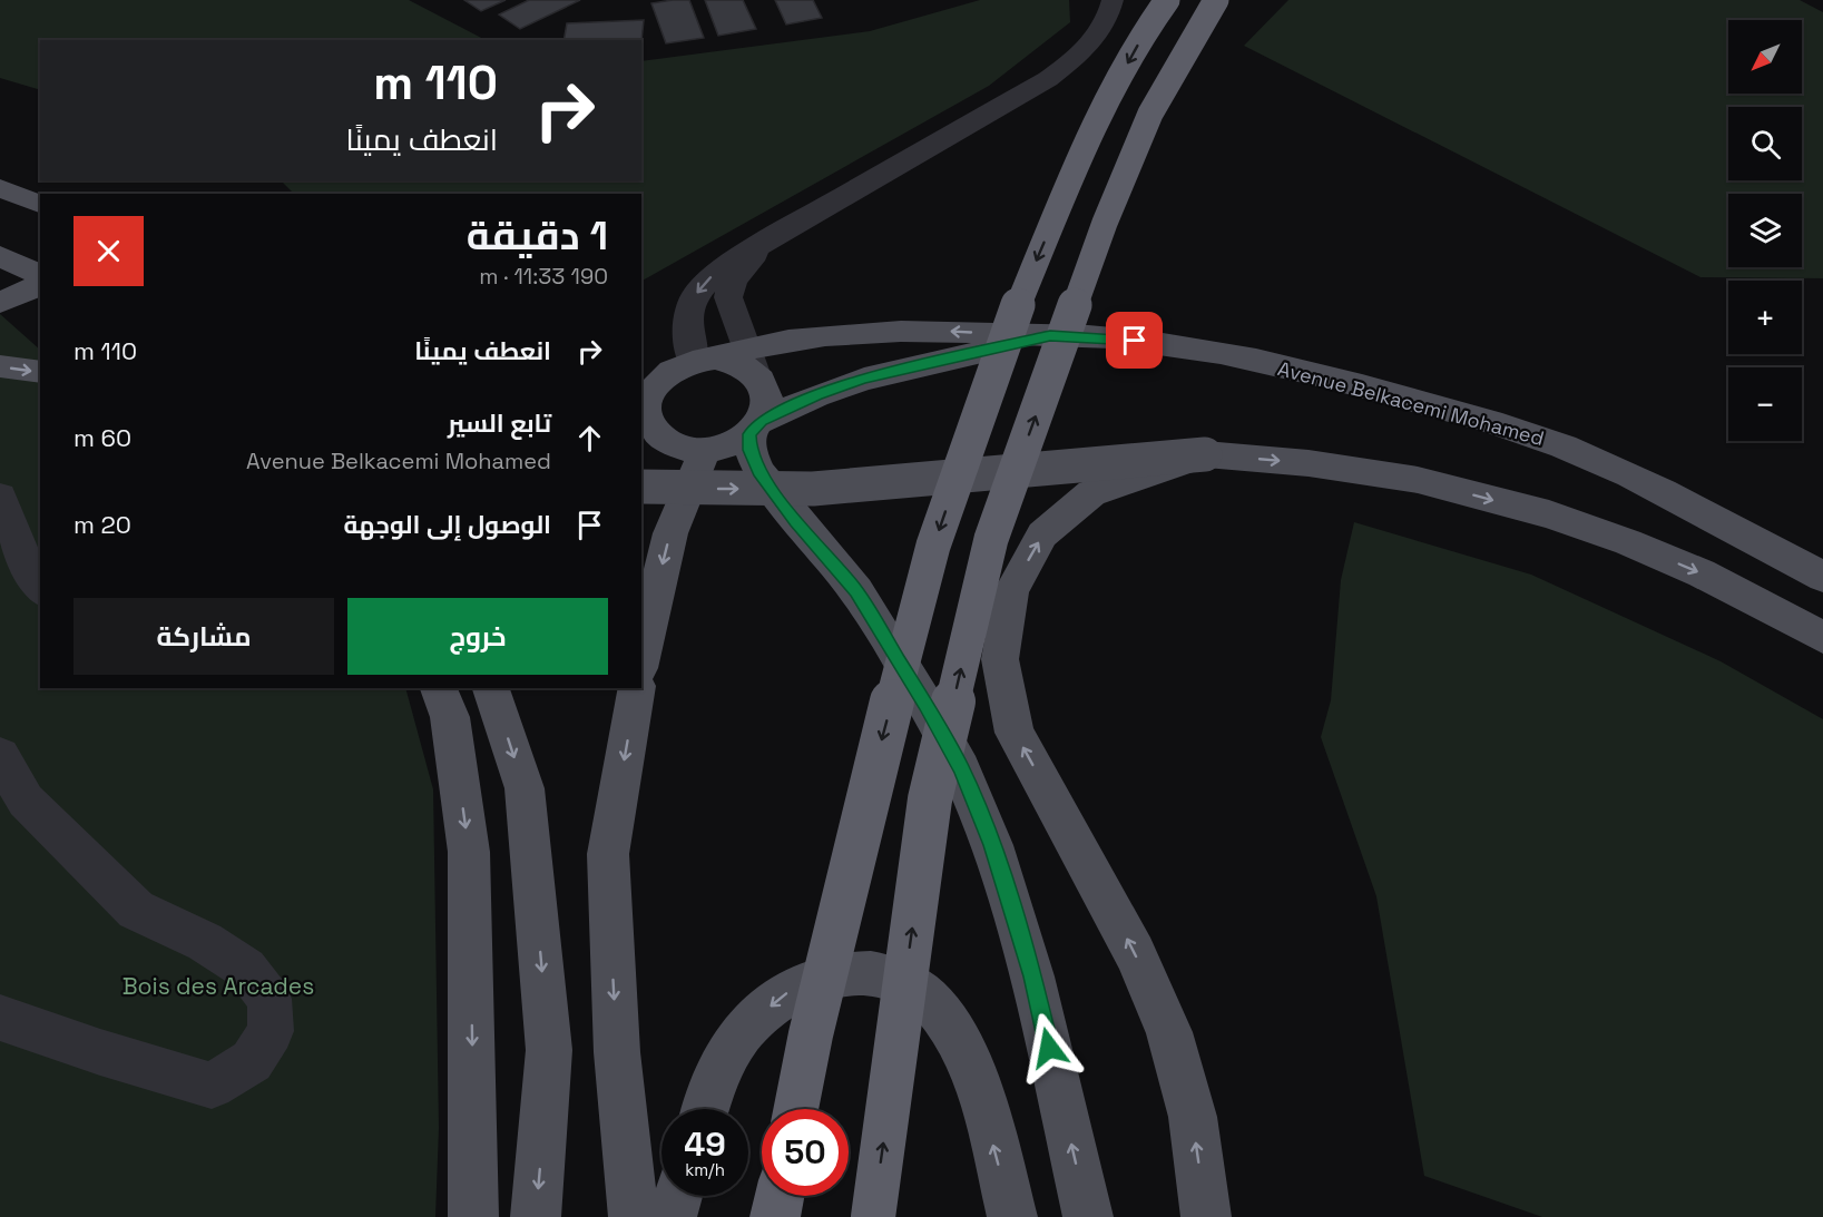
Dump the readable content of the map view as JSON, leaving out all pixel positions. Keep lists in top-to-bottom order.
{
  "streets": {
    "main road": ["Avenue Belkacemi Mohamed"]
  },
  "parks": ["Bois des Arcades"],
  "north": "bottom left",
  "page": {
    "map_buttons": ["+", "−"],
    "turn": ["110 m", "انعطف يمينًا"],
    "heading": ["1 دقيقة", "190 m · 11:33"],
    "list": [
      {
        "name": "انعطف يمينًا",
        "value": "110 m"
      },
      {
        "name": "تابع السير",
        "note": "Avenue Belkacemi Mohamed",
        "value": "60 m"
      },
      {
        "name": "الوصول إلى الوجهة",
        "value": "20 m"
      }
    ],
    "buttons": ["خروج", "مشاركة"],
    "speed": "49 km/h",
    "limit": "50"
  }
}
